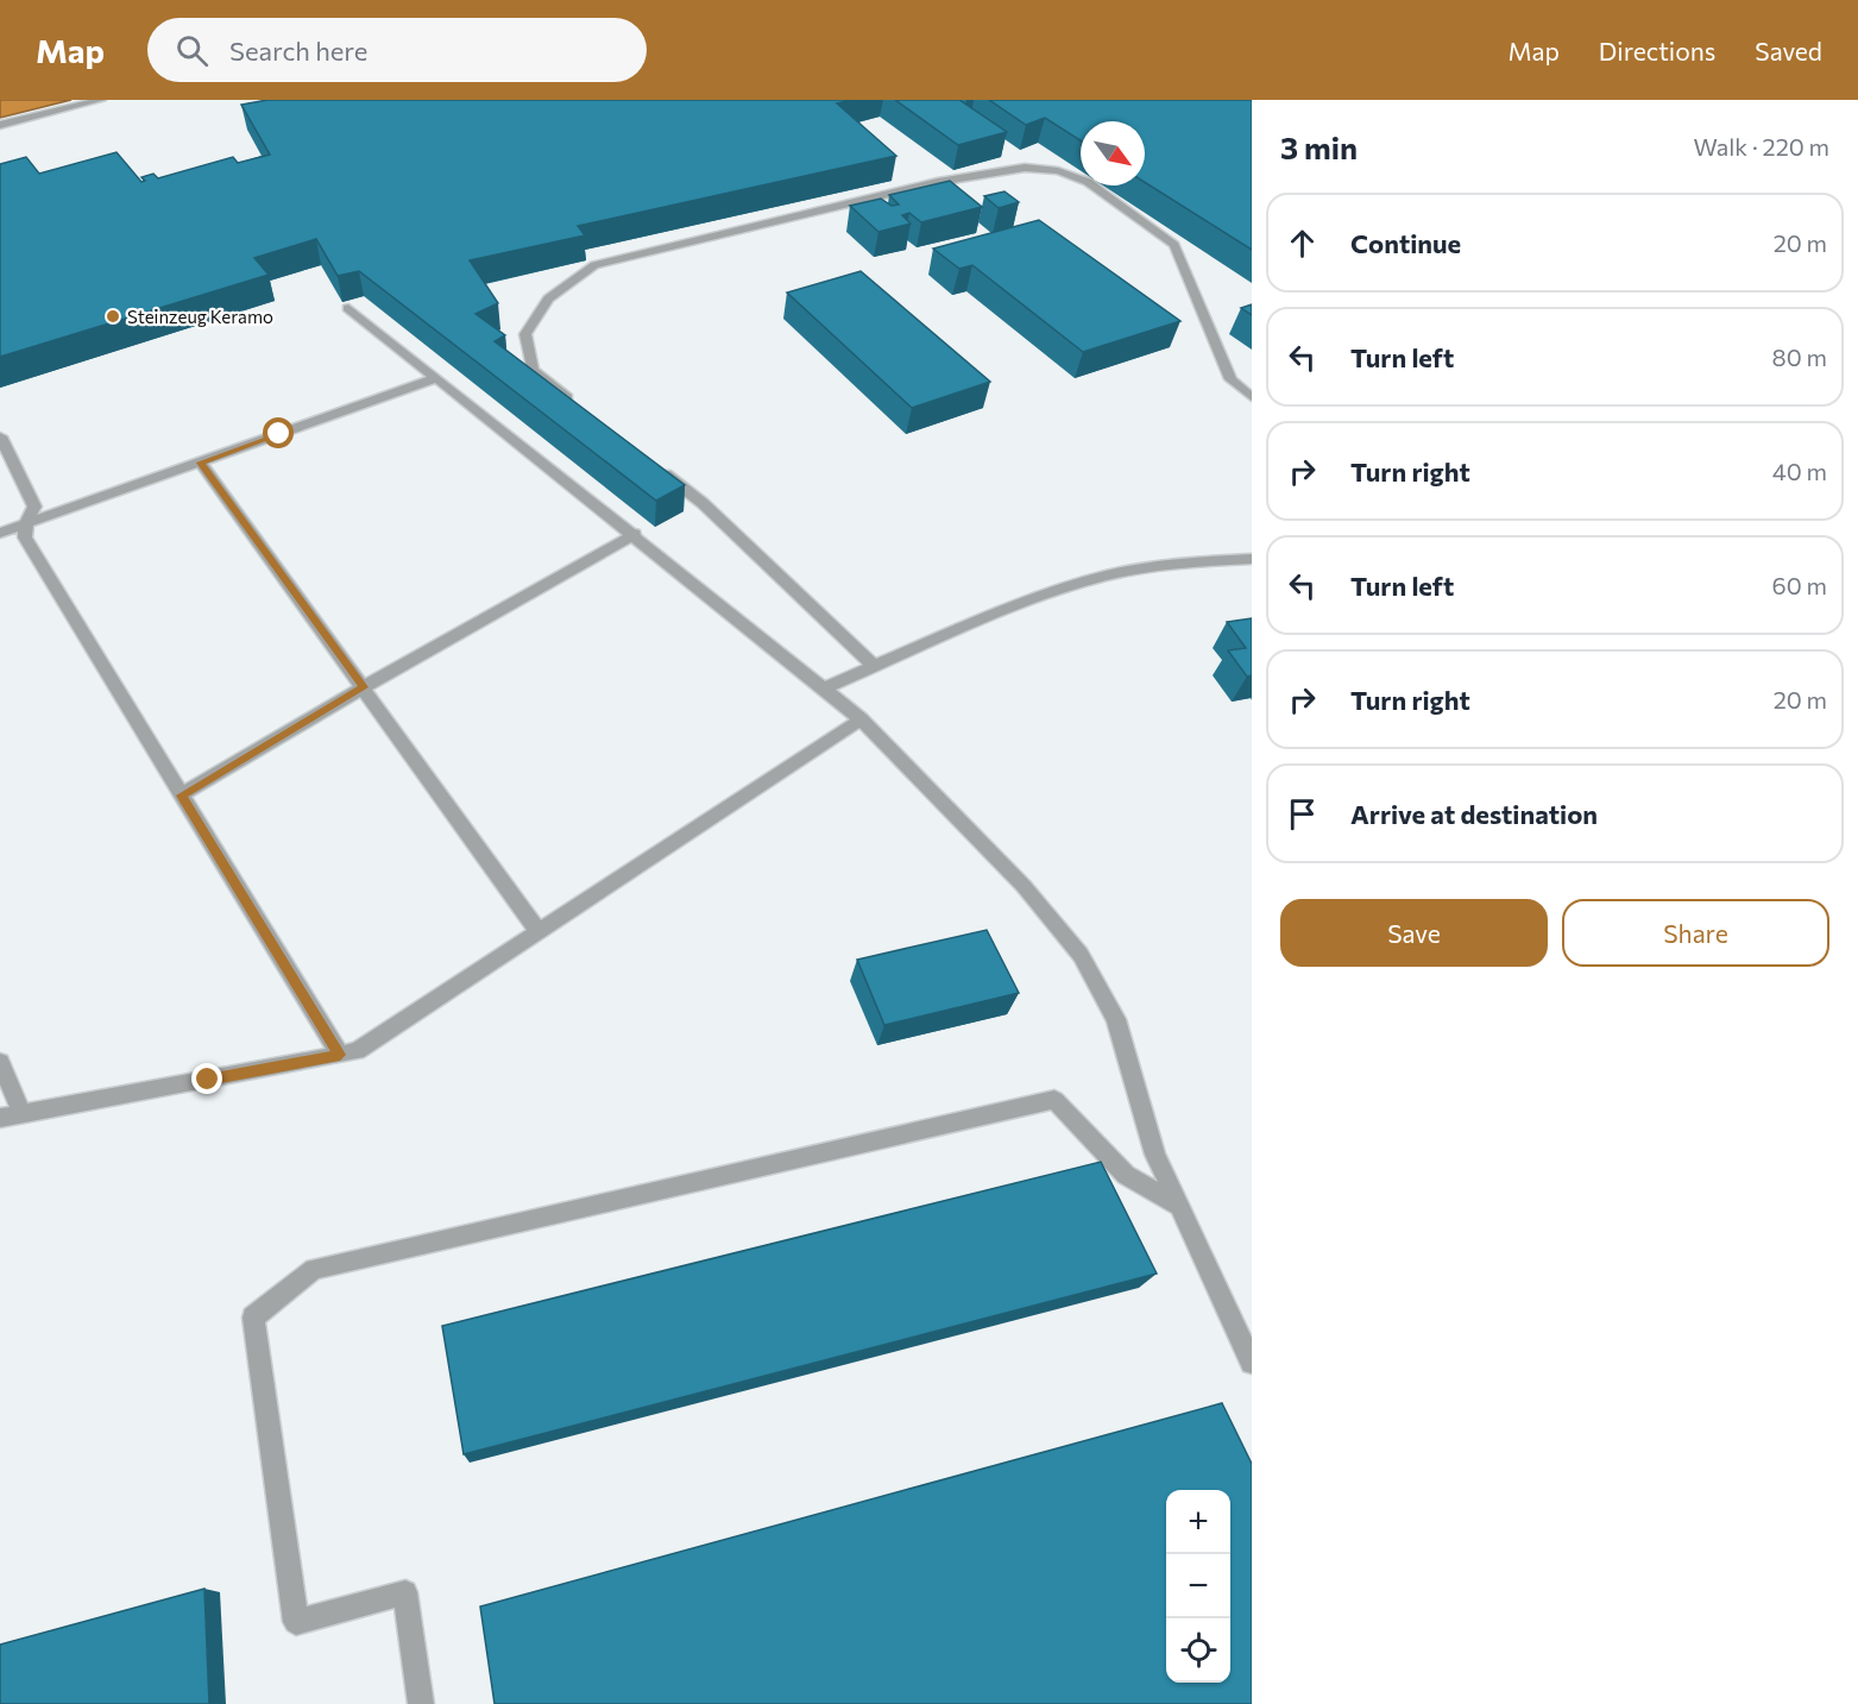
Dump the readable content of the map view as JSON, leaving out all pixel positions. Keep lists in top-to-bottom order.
{
  "places": ["Steinzeug Keramo"],
  "north": "bottom right",
  "page": {
    "header": "Map",
    "search": "Search here",
    "nav": ["Map", "Directions", "Saved"],
    "heading": ["3 min", "Walk · 220 m"],
    "list": [
      ["Continue", "20 m"],
      ["Turn left", "80 m"],
      ["Turn right", "40 m"],
      ["Turn left", "60 m"],
      ["Turn right", "20 m"],
      "Arrive at destination"
    ],
    "buttons": ["Save", "Share"],
    "map_buttons": ["+", "−"]
  }
}
